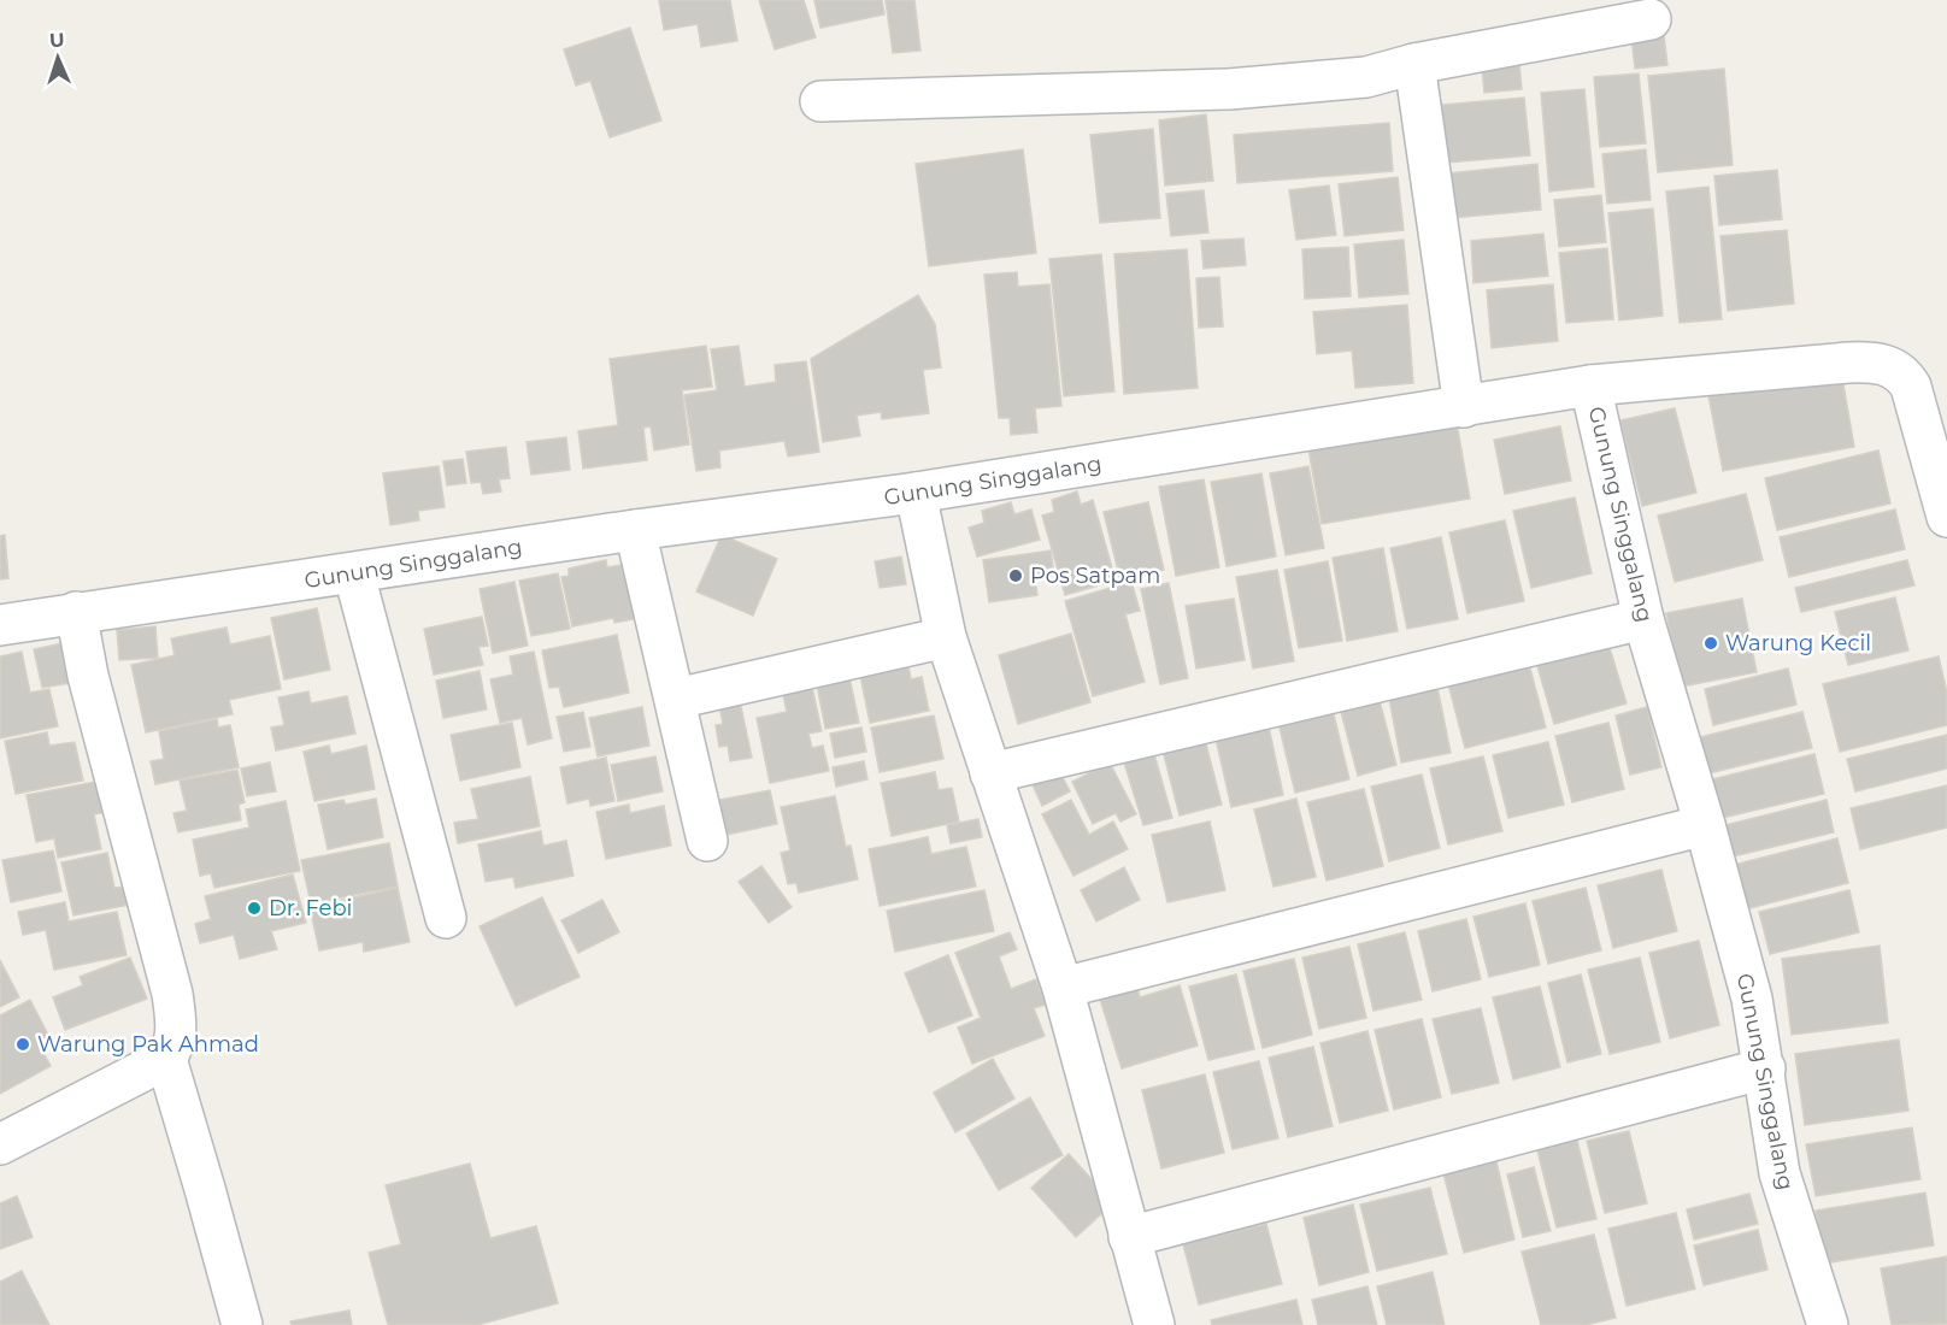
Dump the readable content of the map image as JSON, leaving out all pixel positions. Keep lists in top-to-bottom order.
{
  "streets": {
    "street": ["Gunung Singgalang"]
  },
  "places": [
    "Pos Satpam",
    "Warung Kecil",
    "Dr. Febi",
    "Warung Pak Ahmad"
  ],
  "north": "top"
}
